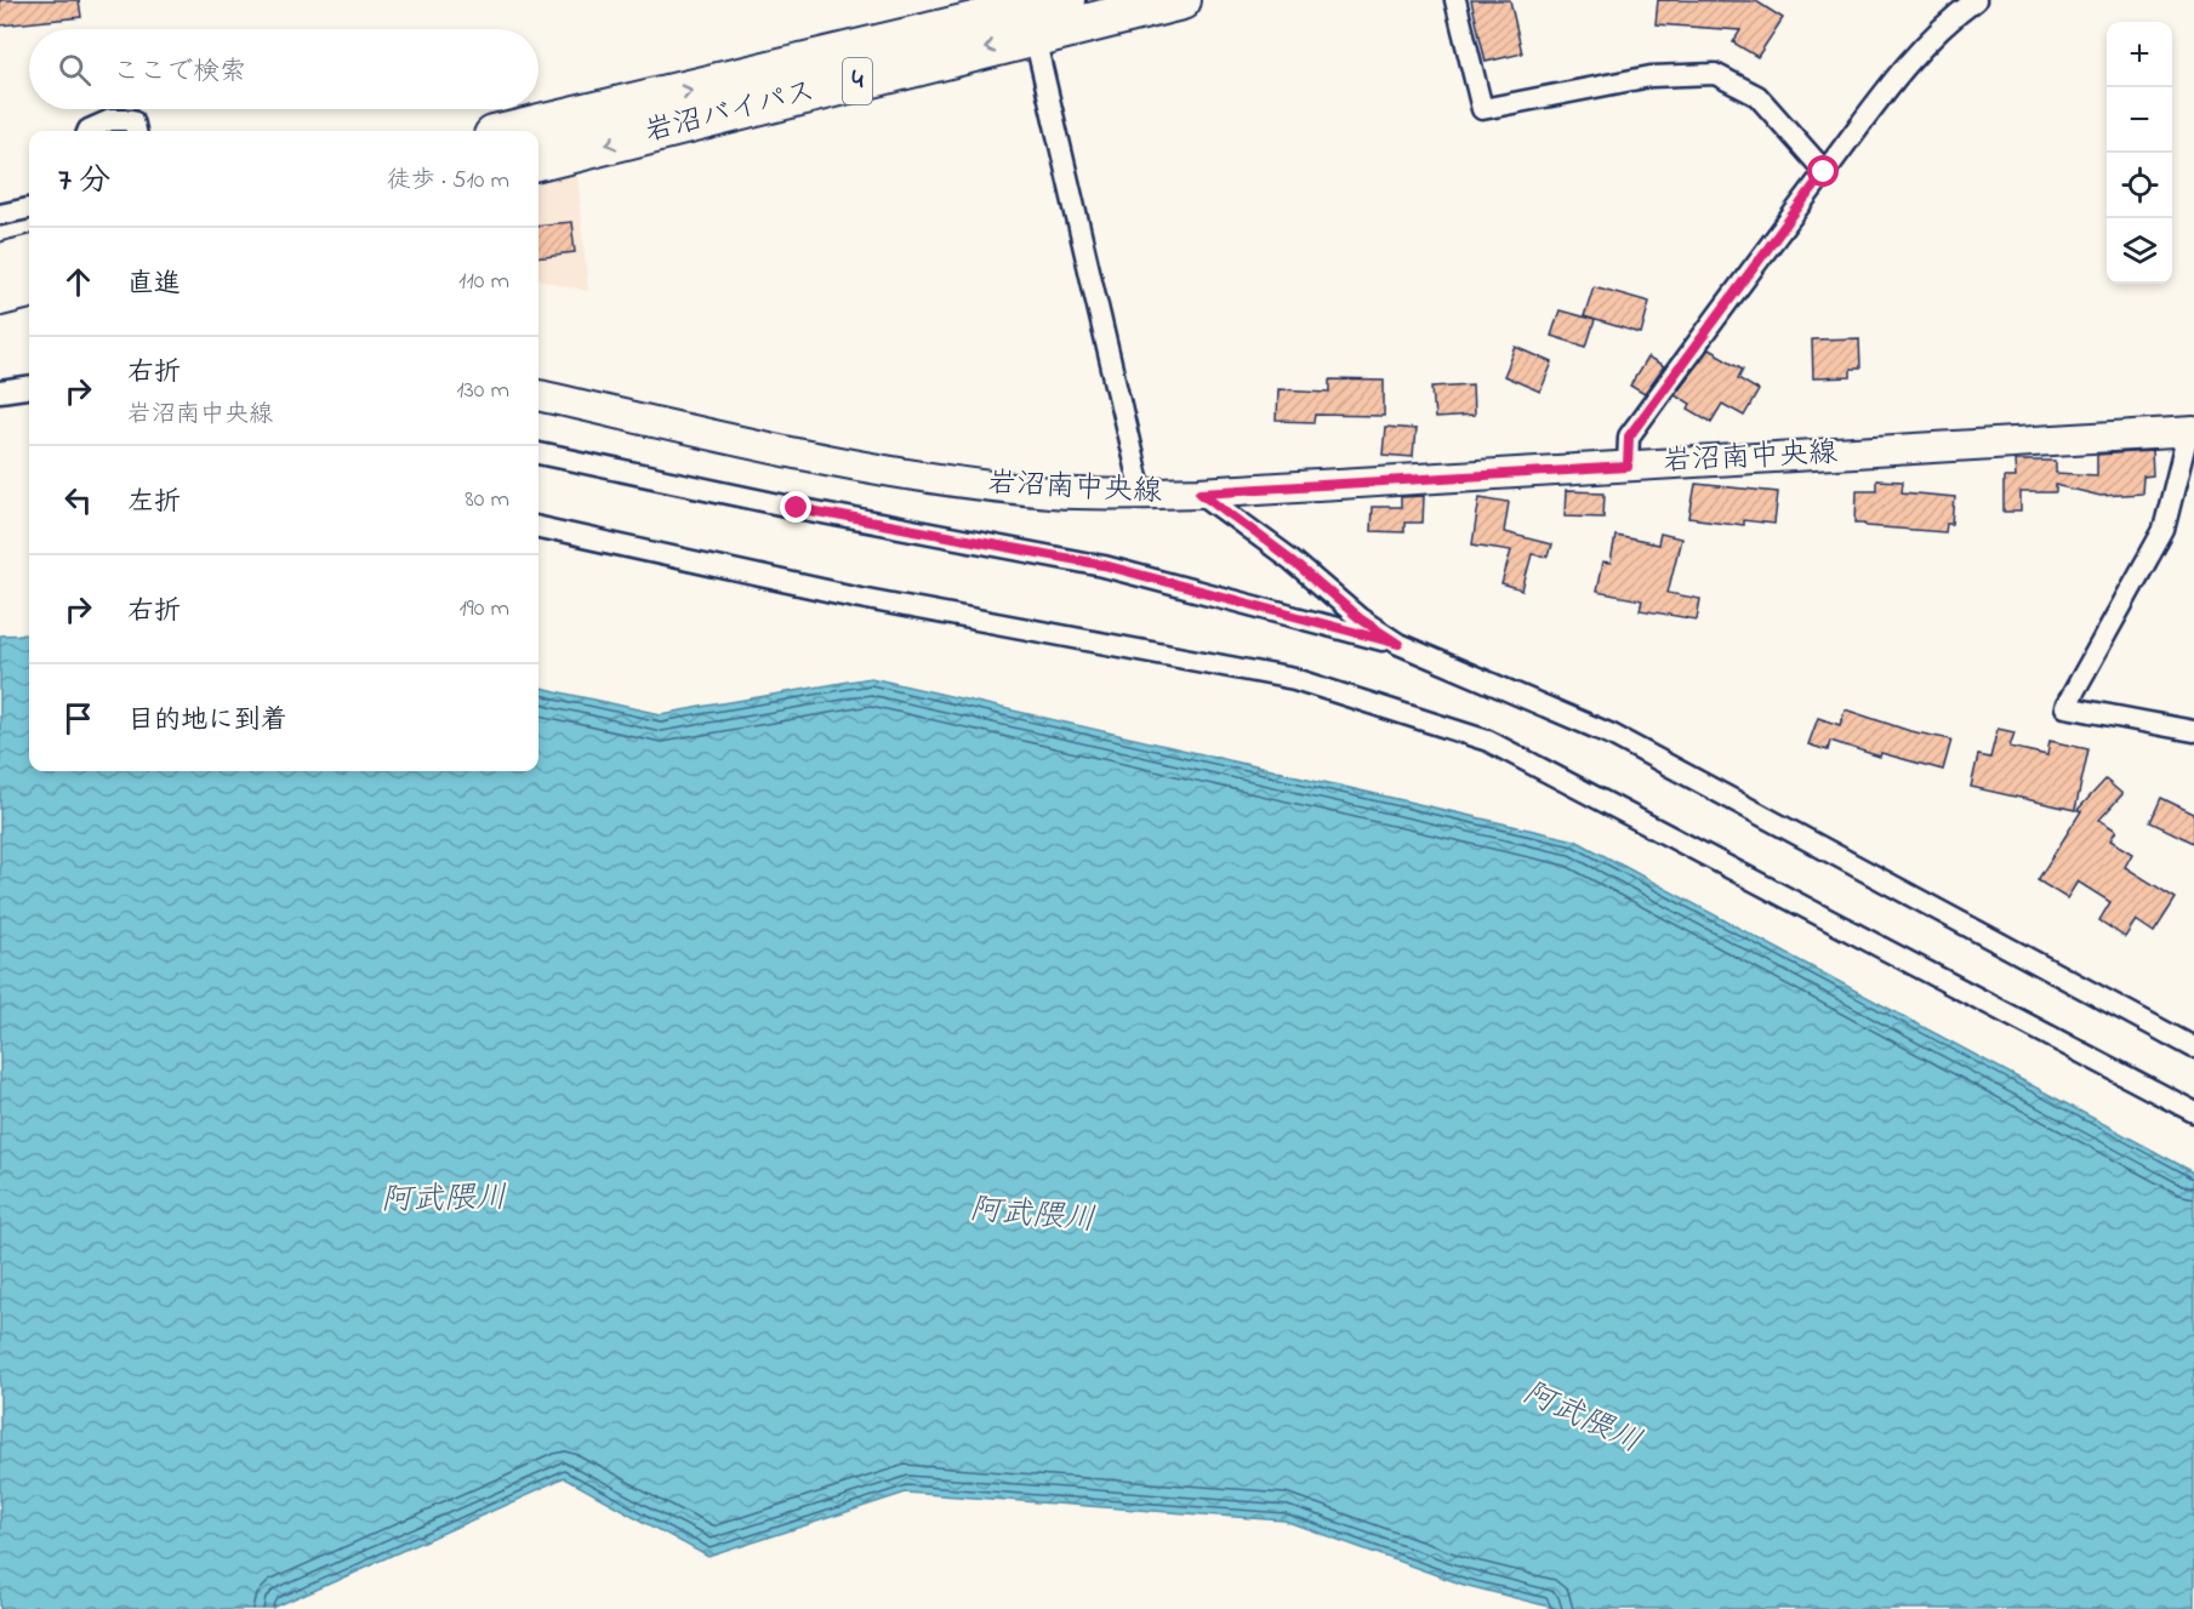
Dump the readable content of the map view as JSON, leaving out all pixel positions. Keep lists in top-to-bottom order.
{
  "streets": {
    "highway": ["4", "岩沼バイパス"],
    "street": ["岩沼南中央線"]
  },
  "water": ["阿武隈川"],
  "page": {
    "map_buttons": ["+", "−"],
    "search": "ここで検索",
    "heading": ["7 分", "徒歩 · 510 m"],
    "list": [
      ["直進", "110 m"],
      ["右折", "岩沼南中央線", "130 m"],
      ["左折", "80 m"],
      ["右折", "190 m"],
      "目的地に到着"
    ]
  }
}
